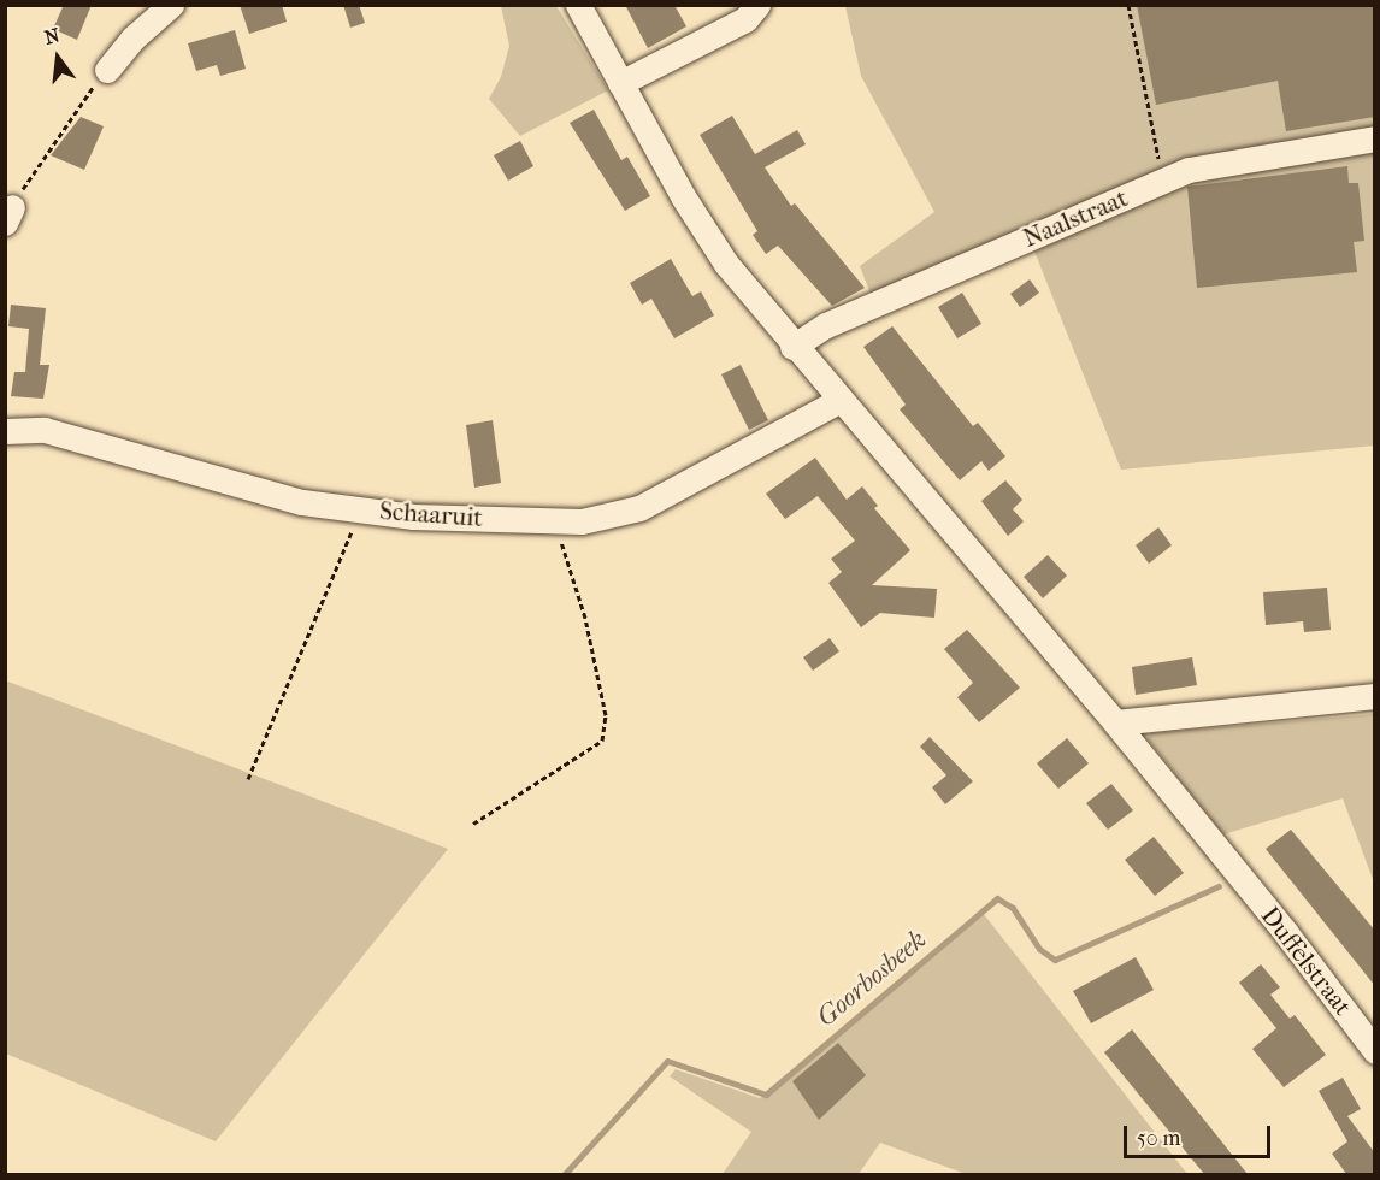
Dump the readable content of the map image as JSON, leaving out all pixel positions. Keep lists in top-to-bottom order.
{
  "streets": {
    "street": ["Naalstraat", "Schaaruit", "Duffelstraat"]
  },
  "water": ["Goorbosbeek"],
  "scale_bar": "50 m",
  "north": "top"
}
